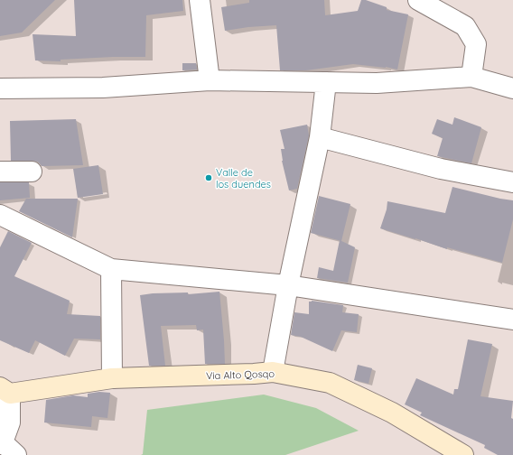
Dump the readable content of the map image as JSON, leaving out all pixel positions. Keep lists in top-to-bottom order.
{
  "streets": {
    "street": ["Via Alto Qosqo"]
  },
  "places": ["Valle de los duendes"]
}
